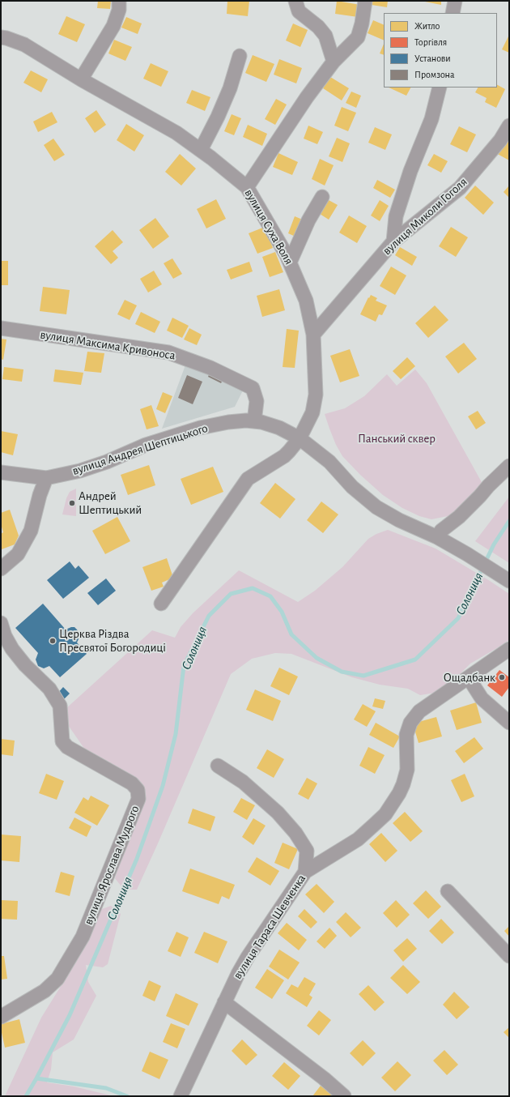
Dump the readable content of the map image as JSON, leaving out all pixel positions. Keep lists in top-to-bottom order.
{
  "streets": {
    "street": [
      "вулиця Миколи Гоголя",
      "вулиця Суха Воля",
      "вулиця Максима Кривоноса",
      "вулиця Андрея Шептицького",
      "вулиця Ярослава Мудрого",
      "вулиця Тараса Шевченка"
    ]
  },
  "crossings": [
    ["вулиця Миколи Гоголя", "вулиця Суха Воля"],
    ["вулиця Суха Воля", "вулиця Андрея Шептицького"],
    ["вулиця Максима Кривоноса", "вулиця Андрея Шептицького"]
  ],
  "water": ["Солониця"],
  "parks": ["Панський сквер"],
  "places": ["Андрей Шептицький", "Церква Різдва Пресвятої Богородиці", "Ощадбанк"],
  "legend": [
    "Житло",
    "Торгівля",
    "Установи",
    "Промзона"
  ]
}
